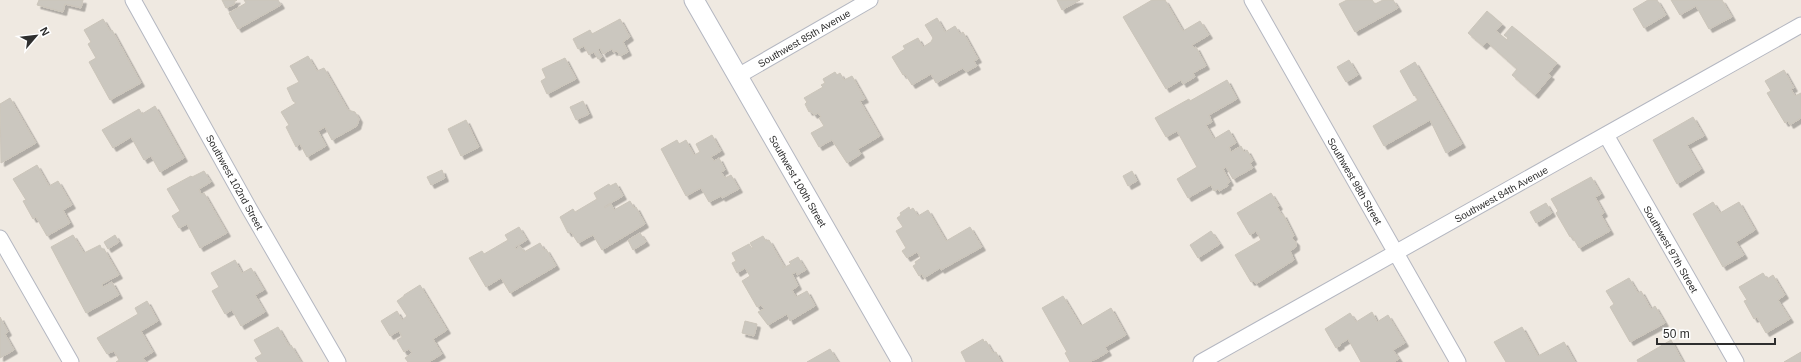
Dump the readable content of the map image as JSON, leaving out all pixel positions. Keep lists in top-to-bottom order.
{
  "streets": {
    "street": [
      "Southwest 85th Avenue",
      "Southwest 100th Street",
      "Southwest 98th Street",
      "Southwest 102nd Street",
      "Southwest 84th Avenue",
      "Southwest 97th Street"
    ]
  },
  "crossings": [
    ["Southwest 85th Avenue", "Southwest 100th Street"],
    ["Southwest 98th Street", "Southwest 84th Avenue"],
    ["Southwest 84th Avenue", "Southwest 97th Street"]
  ],
  "scale_bar": "50 m",
  "north": "top right"
}
